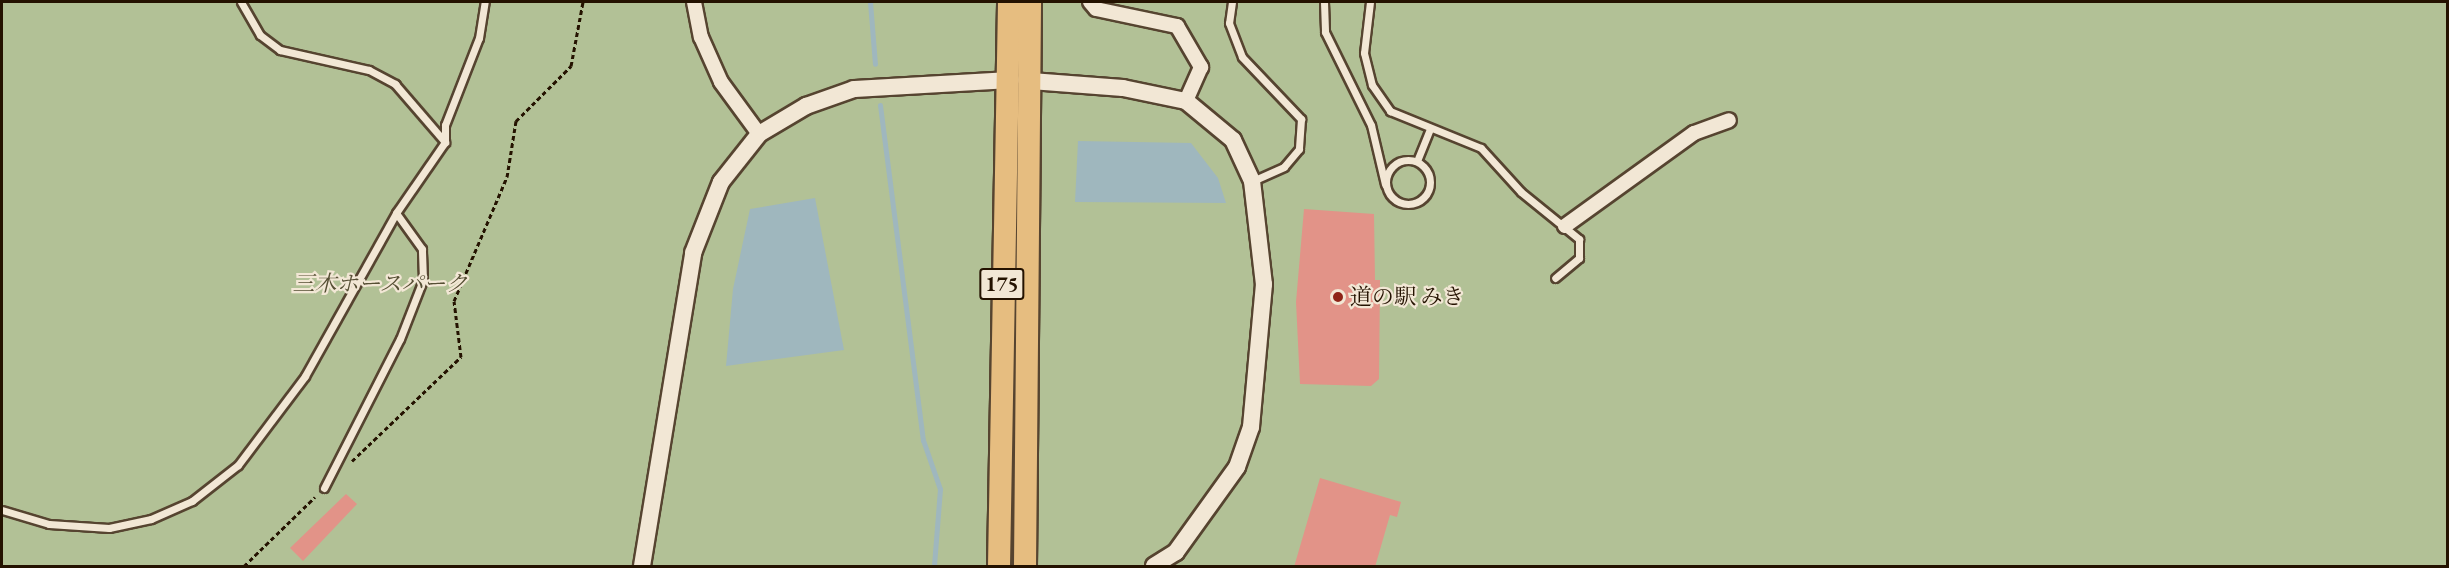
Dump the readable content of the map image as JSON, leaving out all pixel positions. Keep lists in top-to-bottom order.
{
  "streets": {
    "highway": ["175"]
  },
  "parks": ["三木ホースパーク"],
  "places": ["道の駅 みき"]
}
